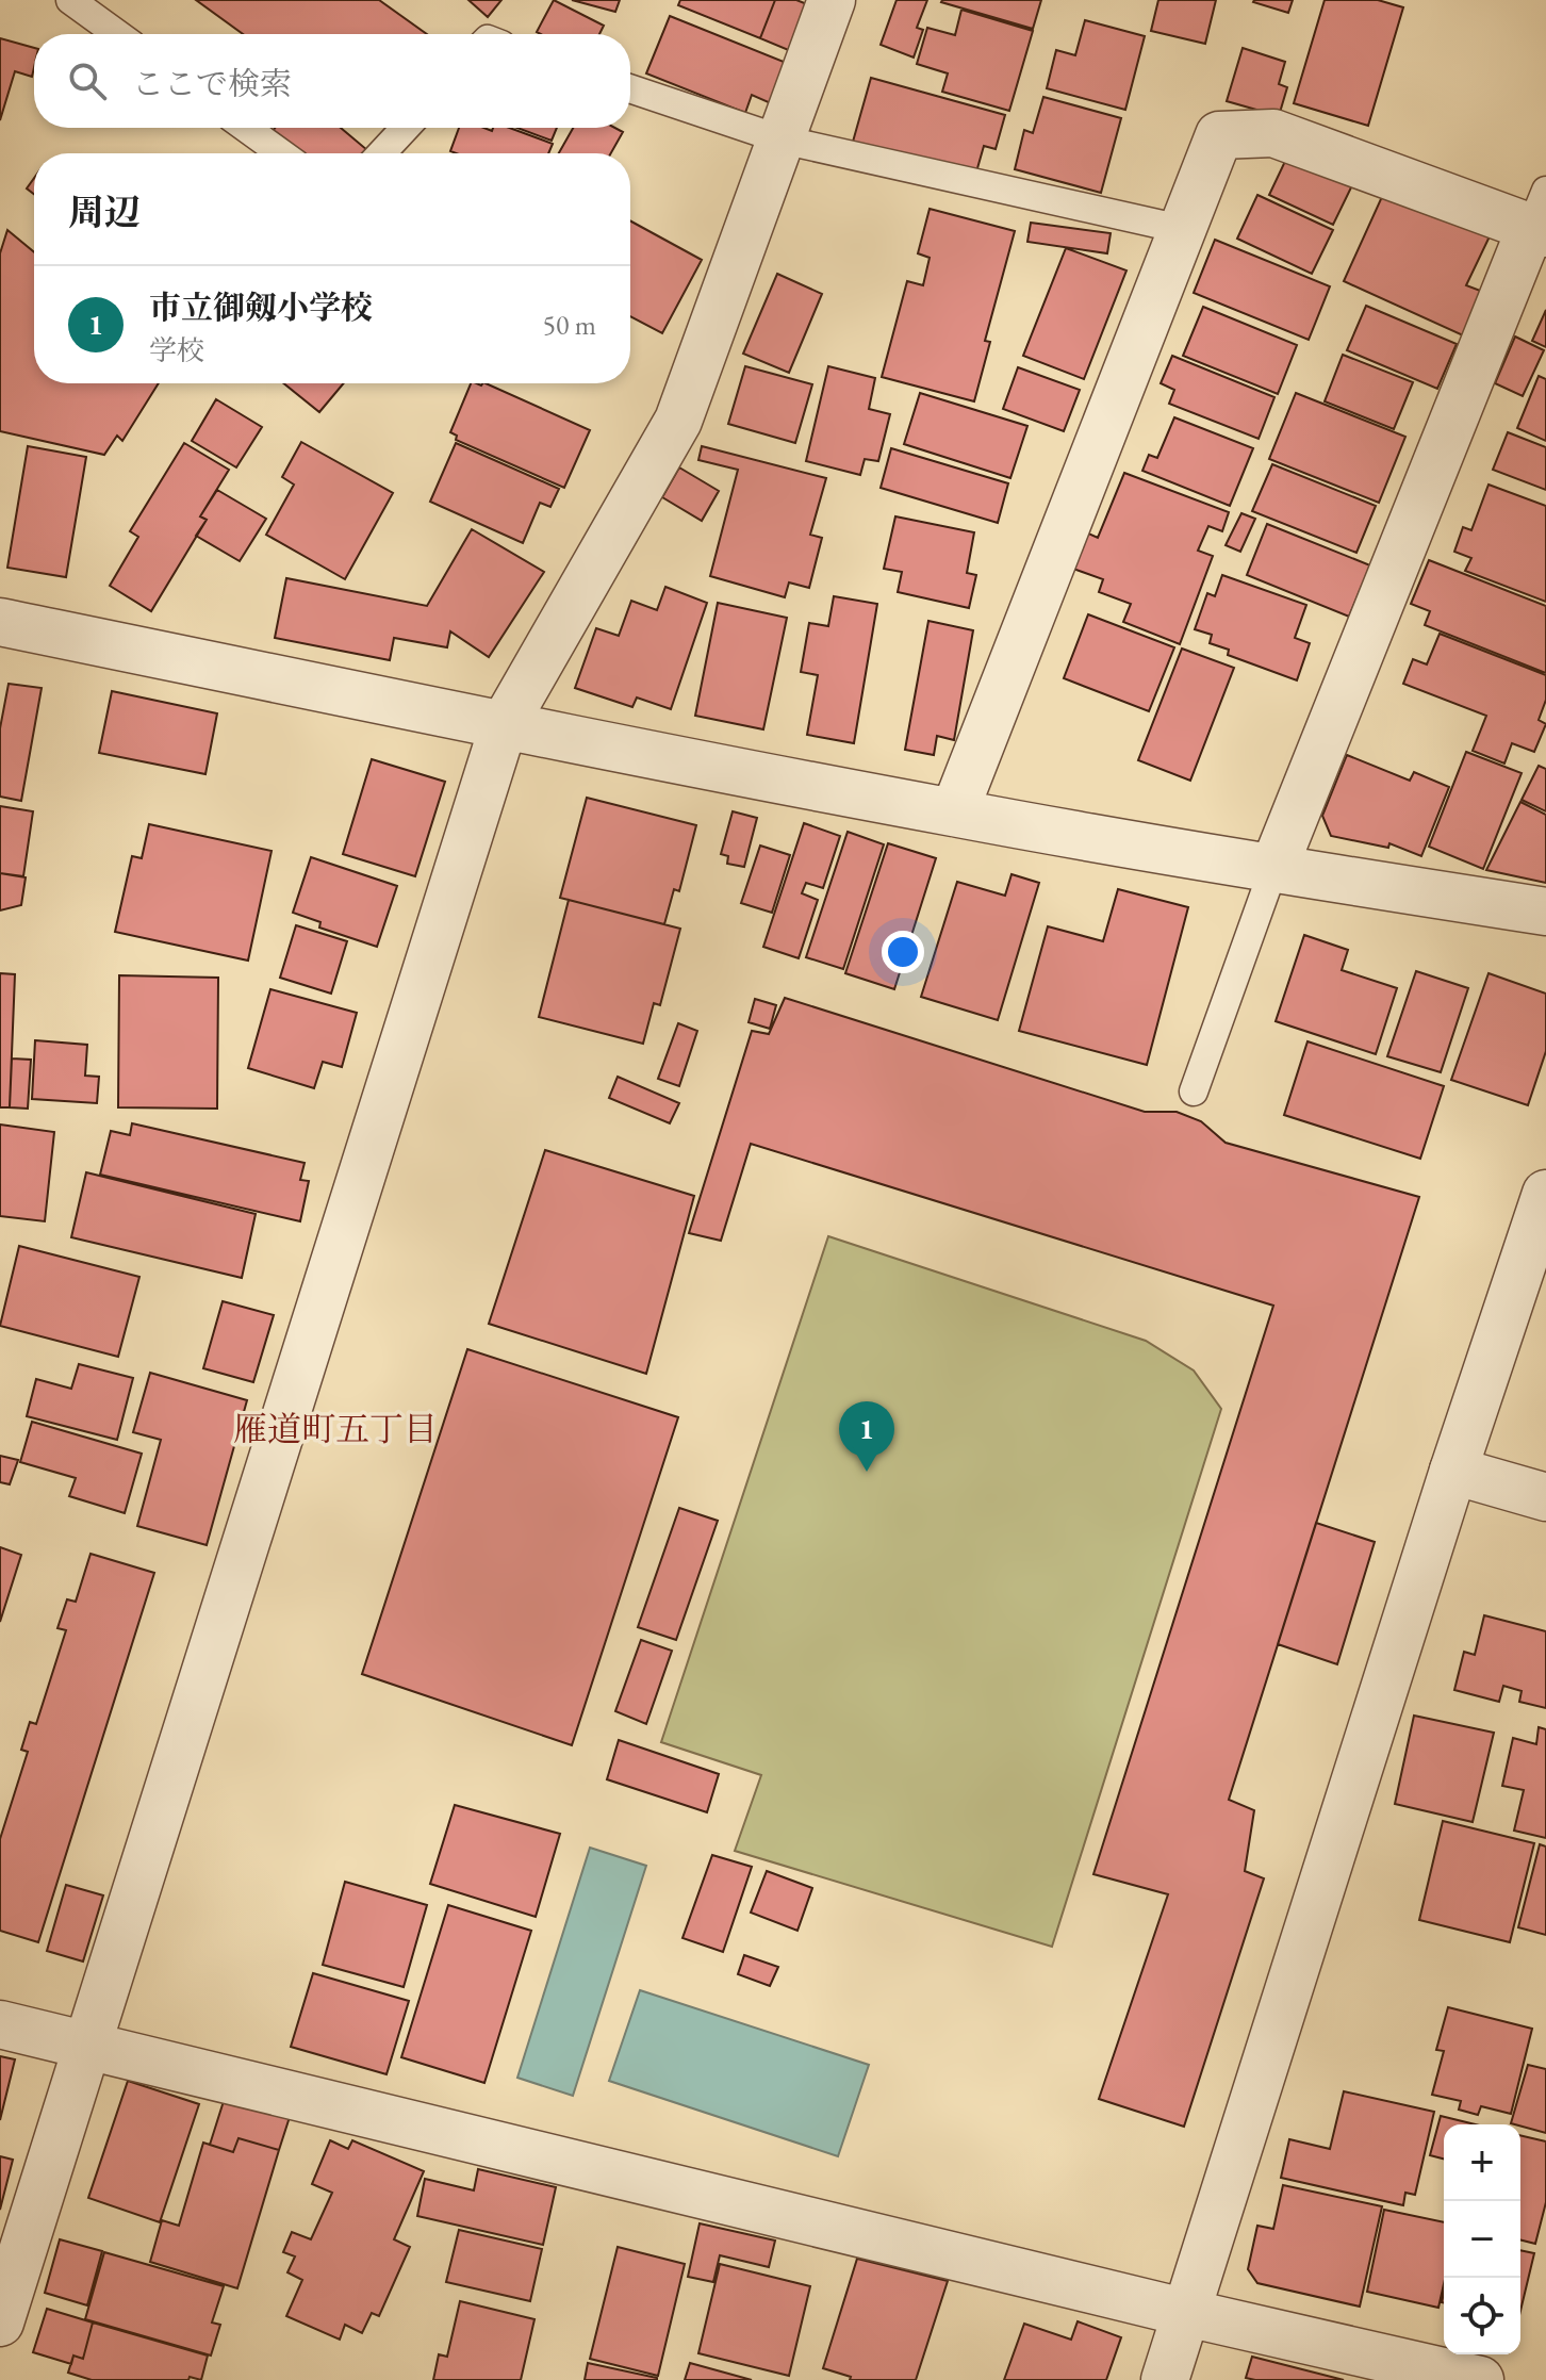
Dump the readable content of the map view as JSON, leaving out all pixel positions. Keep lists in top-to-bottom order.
{
  "districts": ["雁道町五丁目"],
  "page": {
    "search": "ここで検索",
    "heading": "周辺",
    "list": [
      {
        "mark": "1",
        "name": "市立御剱小学校",
        "note": "学校",
        "value": "50 m"
      }
    ],
    "pins": "1",
    "map_buttons": ["+", "−"]
  }
}
